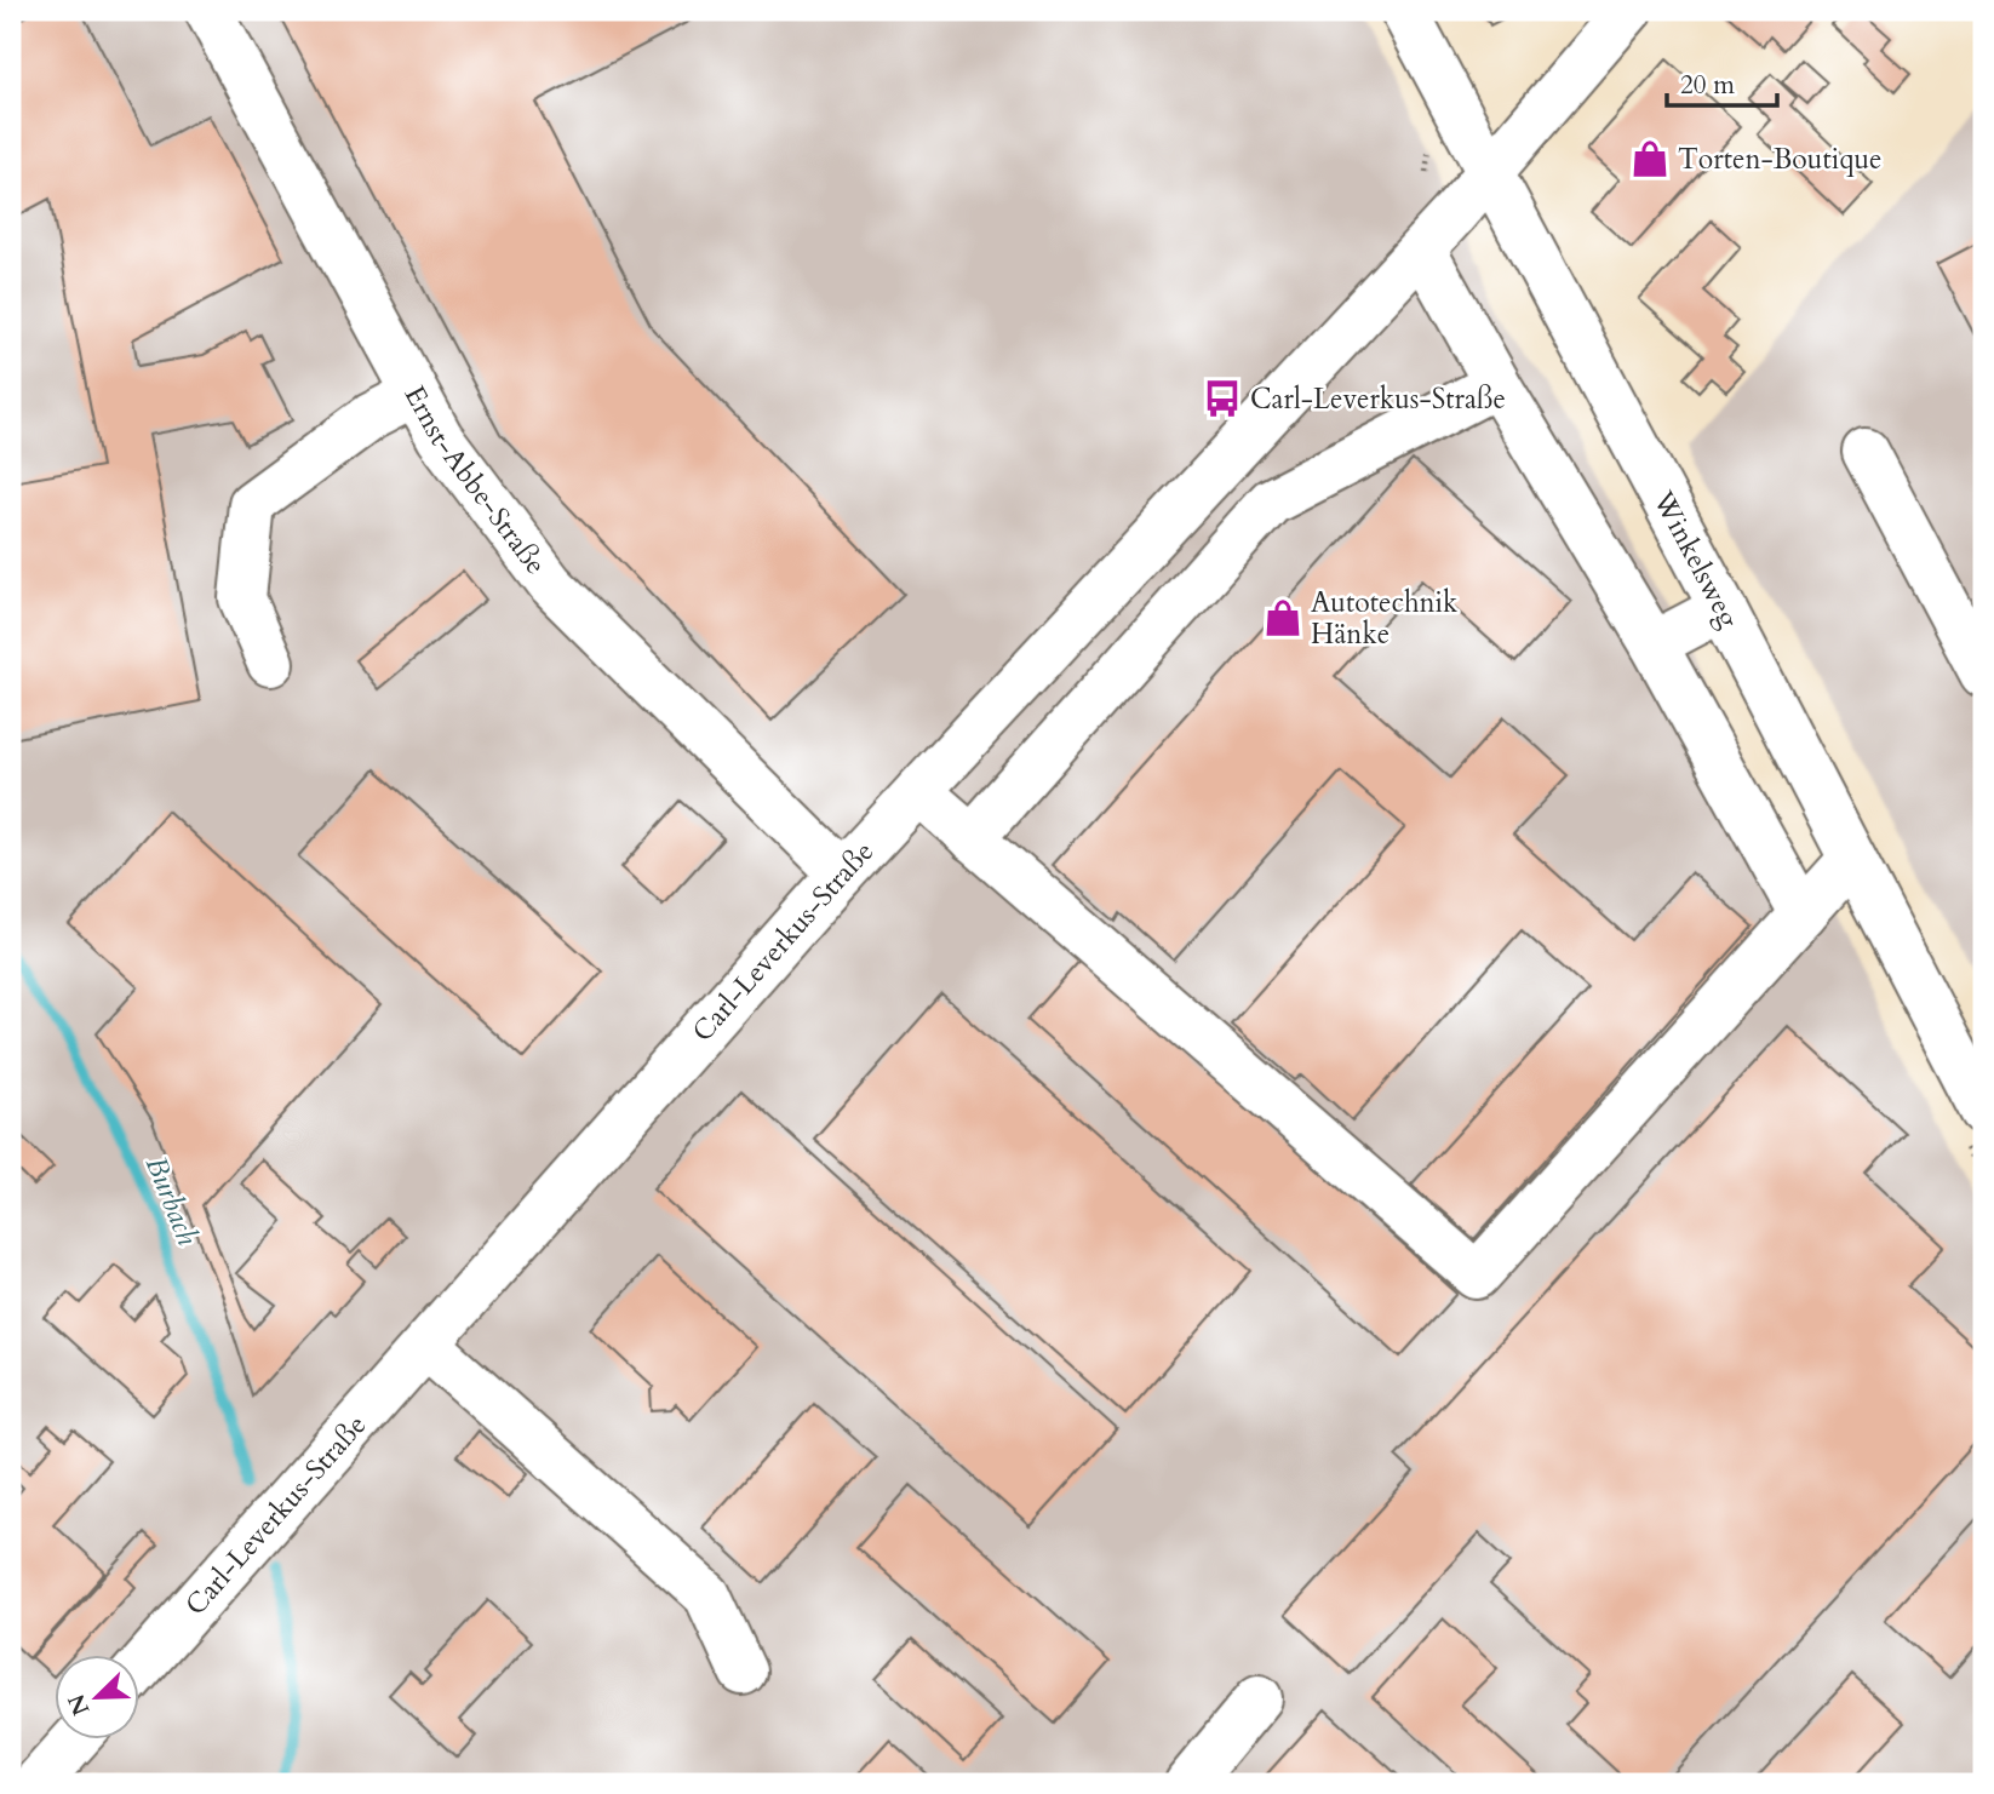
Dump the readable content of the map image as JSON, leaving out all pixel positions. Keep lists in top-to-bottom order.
{
  "streets": {
    "street": ["Ernst-Abbe-Straße", "Winkelsweg", "Carl-Leverkus-Straße"]
  },
  "crossings": [
    ["Ernst-Abbe-Straße", "Carl-Leverkus-Straße"],
    ["Winkelsweg", "Carl-Leverkus-Straße"]
  ],
  "water": ["Burbach"],
  "places": {
    "shop": ["Torten-Boutique", "Autotechnik Hänke"],
    "bus stop": ["Carl-Leverkus-Straße"]
  },
  "scale_bar": "20 m",
  "north": "bottom left"
}
